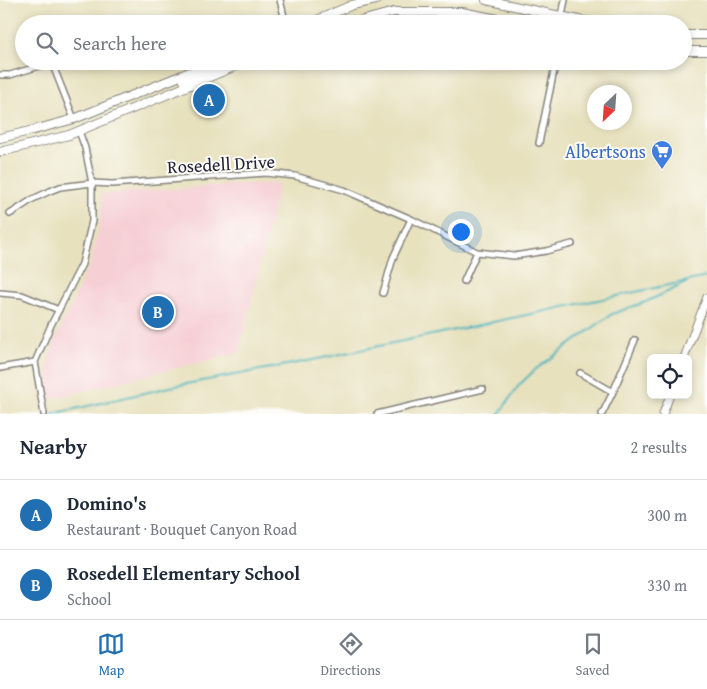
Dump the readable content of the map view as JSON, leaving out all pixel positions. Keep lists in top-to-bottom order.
{
  "streets": {
    "street": ["Rosedell Drive"]
  },
  "places": {
    "supermarket": ["Albertsons"]
  },
  "north": "bottom left",
  "page": {
    "search": "Search here",
    "pins": ["A", "B"],
    "heading": ["Nearby", "2 results"],
    "list": [
      {
        "mark": "A",
        "name": "Domino's",
        "note": "Restaurant · Bouquet Canyon Road",
        "value": "300 m"
      },
      {
        "mark": "B",
        "name": "Rosedell Elementary School",
        "note": "School",
        "value": "330 m"
      }
    ],
    "nav": ["Map", "Directions", "Saved"]
  }
}
